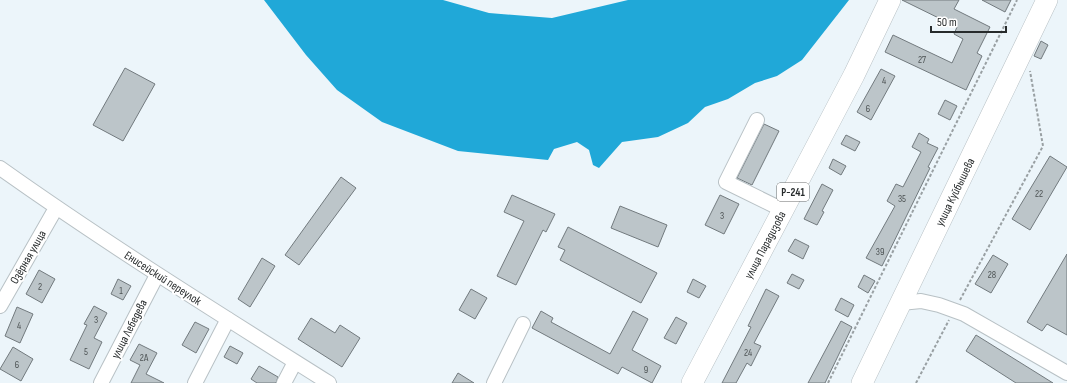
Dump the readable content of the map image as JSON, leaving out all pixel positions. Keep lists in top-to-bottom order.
{
  "streets": {
    "highway": ["Р-241", "улица Куйбышева", "улица Парадизова"],
    "street": ["Озёрная улица", "Енисейский переулок", "улица Лебедева"]
  },
  "crossings": [
    ["Озёрная улица", "Енисейский переулок"],
    ["Енисейский переулок", "улица Лебедева"]
  ],
  "house_numbers": [
    "27",
    "4",
    "6",
    "22",
    "35",
    "3",
    "39",
    "28",
    "2",
    "1",
    "3",
    "4",
    "5",
    "24",
    "2А",
    "6",
    "9"
  ],
  "scale_bar": "50 m"
}
